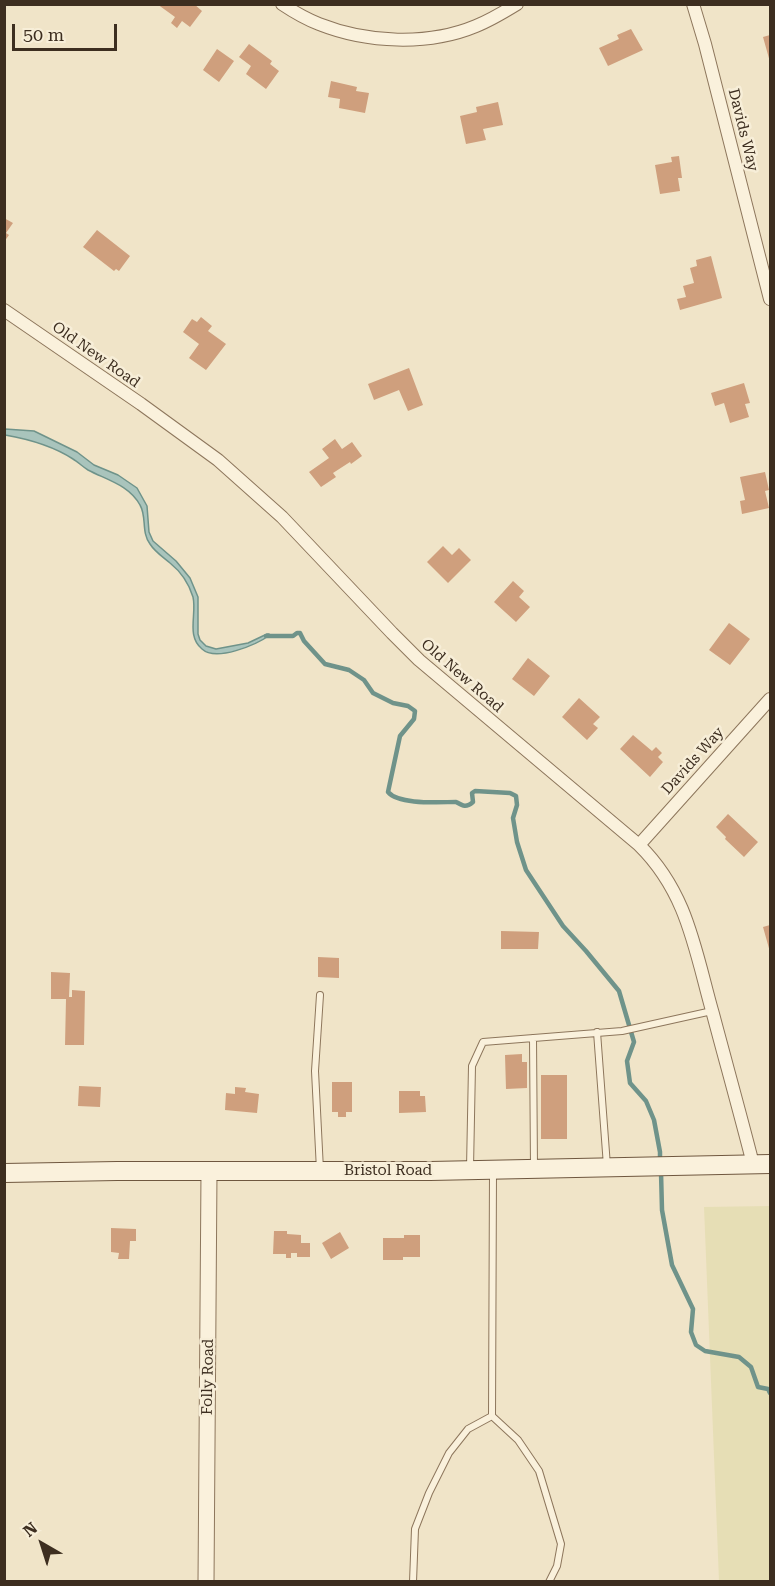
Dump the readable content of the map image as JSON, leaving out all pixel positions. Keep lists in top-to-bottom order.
{
  "streets": {
    "main road": ["Bristol Road"],
    "street": ["Davids Way", "Old New Road", "Folly Road"]
  },
  "crossings": [
    ["Davids Way", "Old New Road"],
    ["Old New Road", "Bristol Road"],
    ["Bristol Road", "Folly Road"]
  ],
  "scale_bar": "50 m",
  "north": "top left"
}
